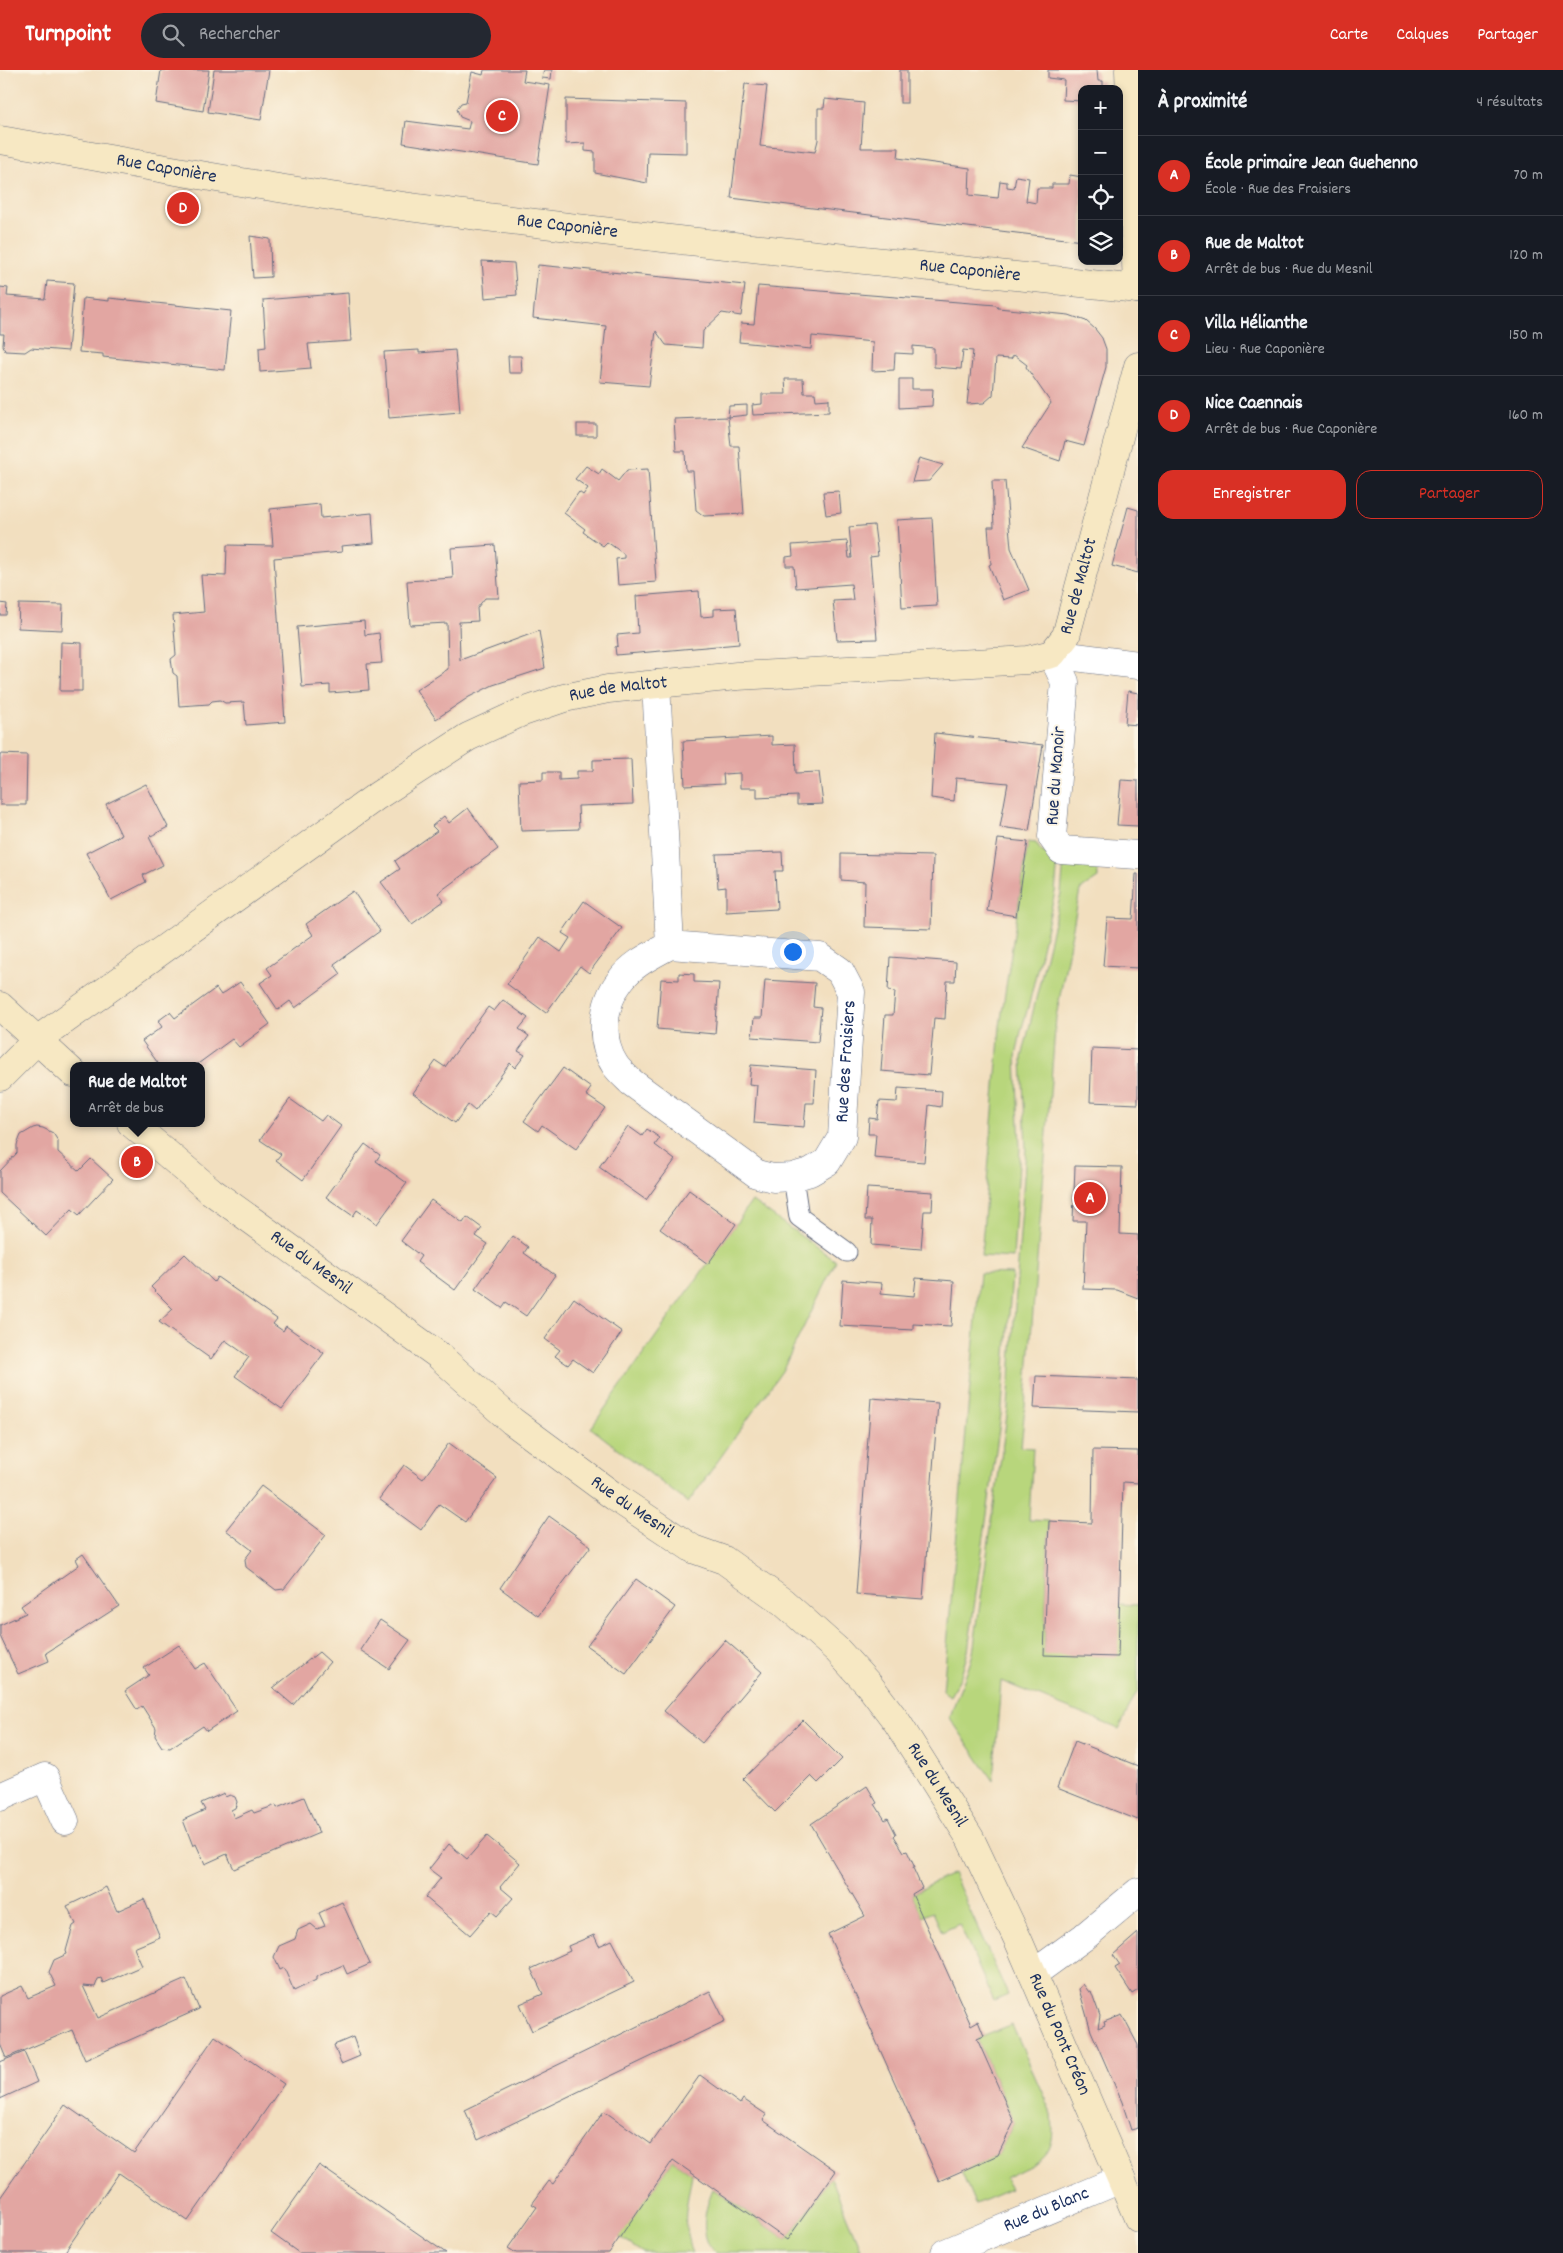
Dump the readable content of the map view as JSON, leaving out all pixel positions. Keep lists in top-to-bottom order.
{
  "streets": {
    "street": [
      "Rue Caponière",
      "Rue de Maltot",
      "Rue du Manoir",
      "Rue des Fraisiers",
      "Rue du Mesnil",
      "Rue du Pont Créon",
      "Rue du Blanc"
    ]
  },
  "crossings": [
    ["Rue de Maltot", "Rue du Manoir"],
    ["Rue du Mesnil", "Rue du Pont Créon"],
    ["Rue du Pont Créon", "Rue du Blanc"]
  ],
  "page": {
    "header": "Turnpoint",
    "search": "Rechercher",
    "nav": ["Carte", "Calques", "Partager"],
    "heading": ["À proximité", "4 résultats"],
    "map_buttons": ["+", "−"],
    "pins": [
      "C",
      "D",
      "B",
      "A"
    ],
    "list": [
      {
        "mark": "A",
        "name": "École primaire Jean Guehenno",
        "note": "École · Rue des Fraisiers",
        "value": "70 m"
      },
      {
        "mark": "B",
        "name": "Rue de Maltot",
        "note": "Arrêt de bus · Rue du Mesnil",
        "value": "120 m"
      },
      {
        "mark": "C",
        "name": "Villa Hélianthe",
        "note": "Lieu · Rue Caponière",
        "value": "150 m"
      },
      {
        "mark": "D",
        "name": "Nice Caennais",
        "note": "Arrêt de bus · Rue Caponière",
        "value": "160 m"
      }
    ],
    "buttons": ["Enregistrer", "Partager"],
    "popup": ["Rue de Maltot", "Arrêt de bus"]
  }
}
